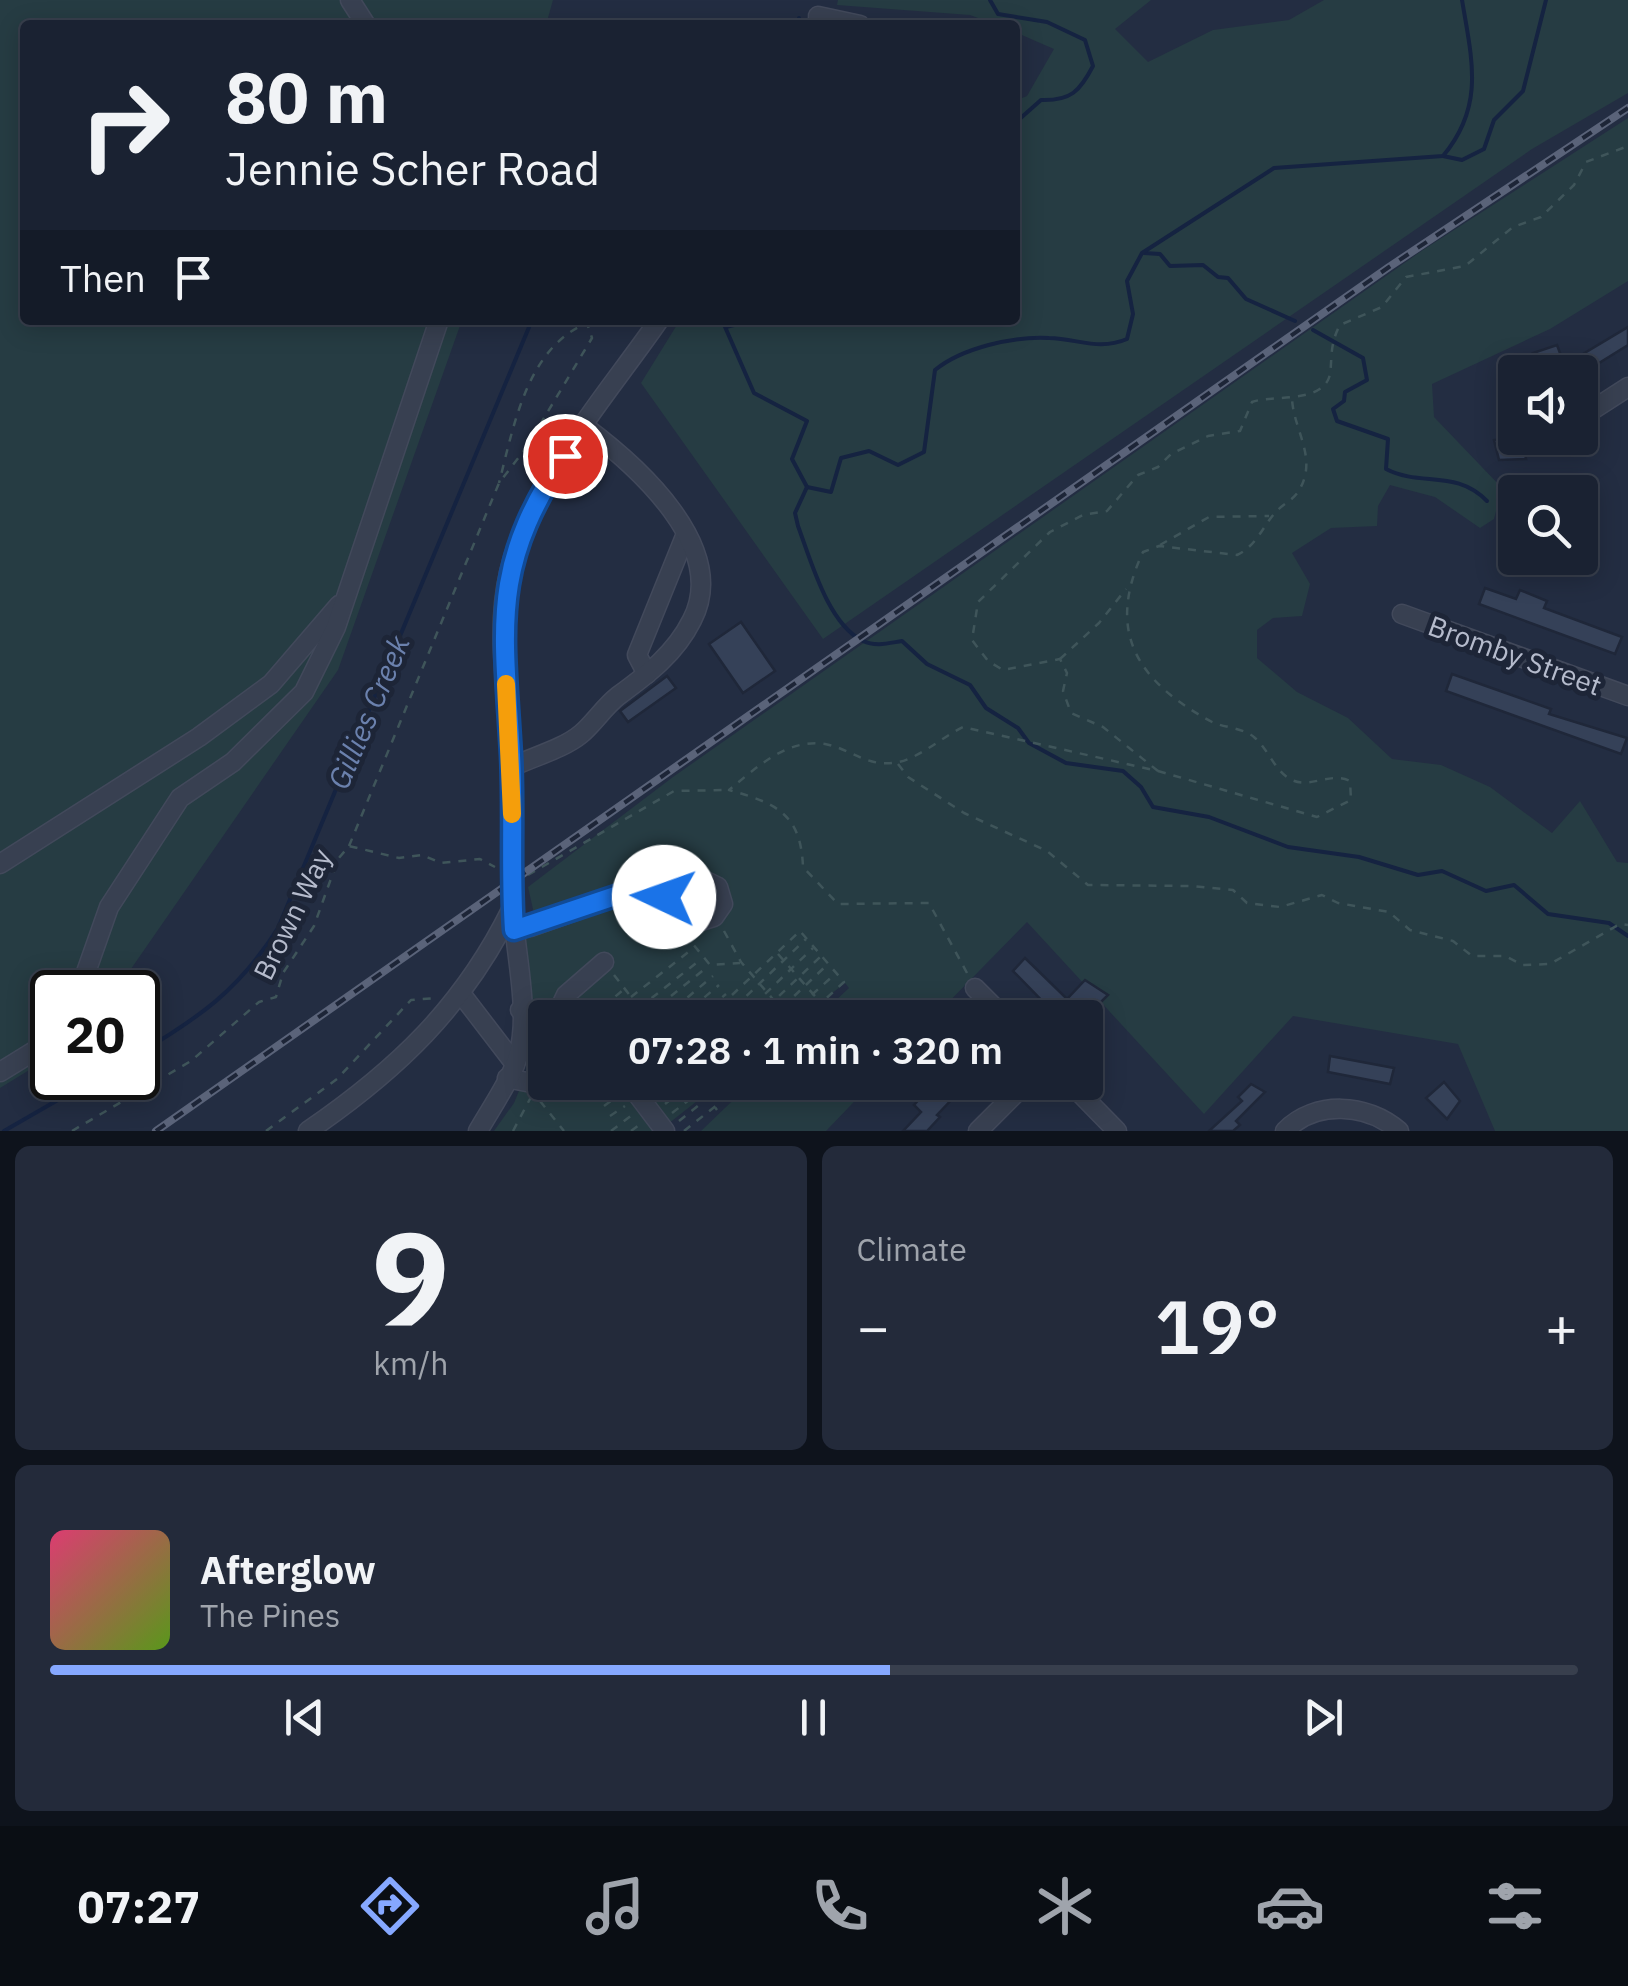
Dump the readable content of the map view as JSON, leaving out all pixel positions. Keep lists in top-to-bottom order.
{
  "streets": {
    "street": ["Bromby Street"],
    "path": ["Brown Way"]
  },
  "water": ["Gillies Creek"],
  "page": {
    "turn": ["80 m", "Jennie Scher Road"],
    "then": "Then",
    "limit": "20",
    "trip": "07:28 · 1 min · 320 m",
    "tile": [
      ["9", "km/h"],
      "Climate"
    ],
    "heat": ["−", "19°", "+"],
    "song": ["Afterglow", "The Pines"],
    "tabs": "07:27"
  }
}
